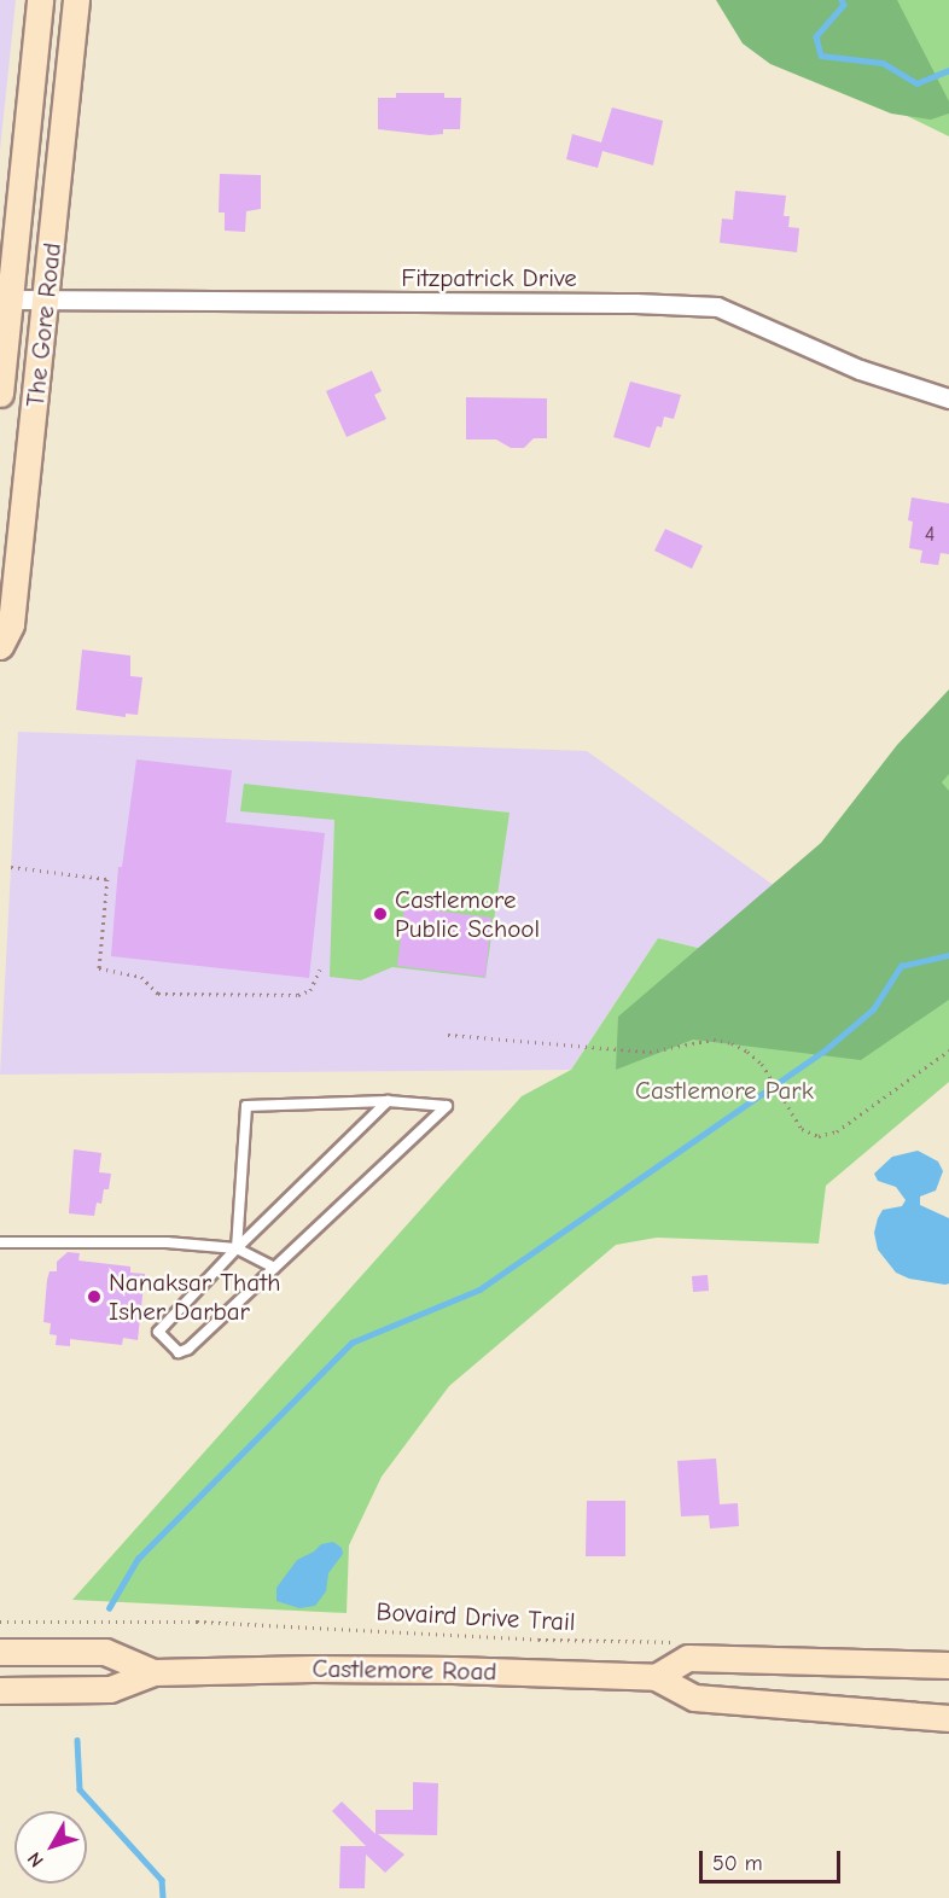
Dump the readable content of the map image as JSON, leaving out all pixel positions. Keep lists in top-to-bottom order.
{
  "streets": {
    "main road": ["The Gore Road", "Castlemore Road"],
    "street": ["Fitzpatrick Drive"],
    "path": ["Bovaird Drive Trail"]
  },
  "crossings": [
    ["Fitzpatrick Drive", "The Gore Road"]
  ],
  "parks": ["Castlemore Park"],
  "places": ["Castlemore Public School", "Nanaksar Thath Isher Darbar"],
  "house_numbers": ["4"],
  "scale_bar": "50 m",
  "north": "bottom left"
}
